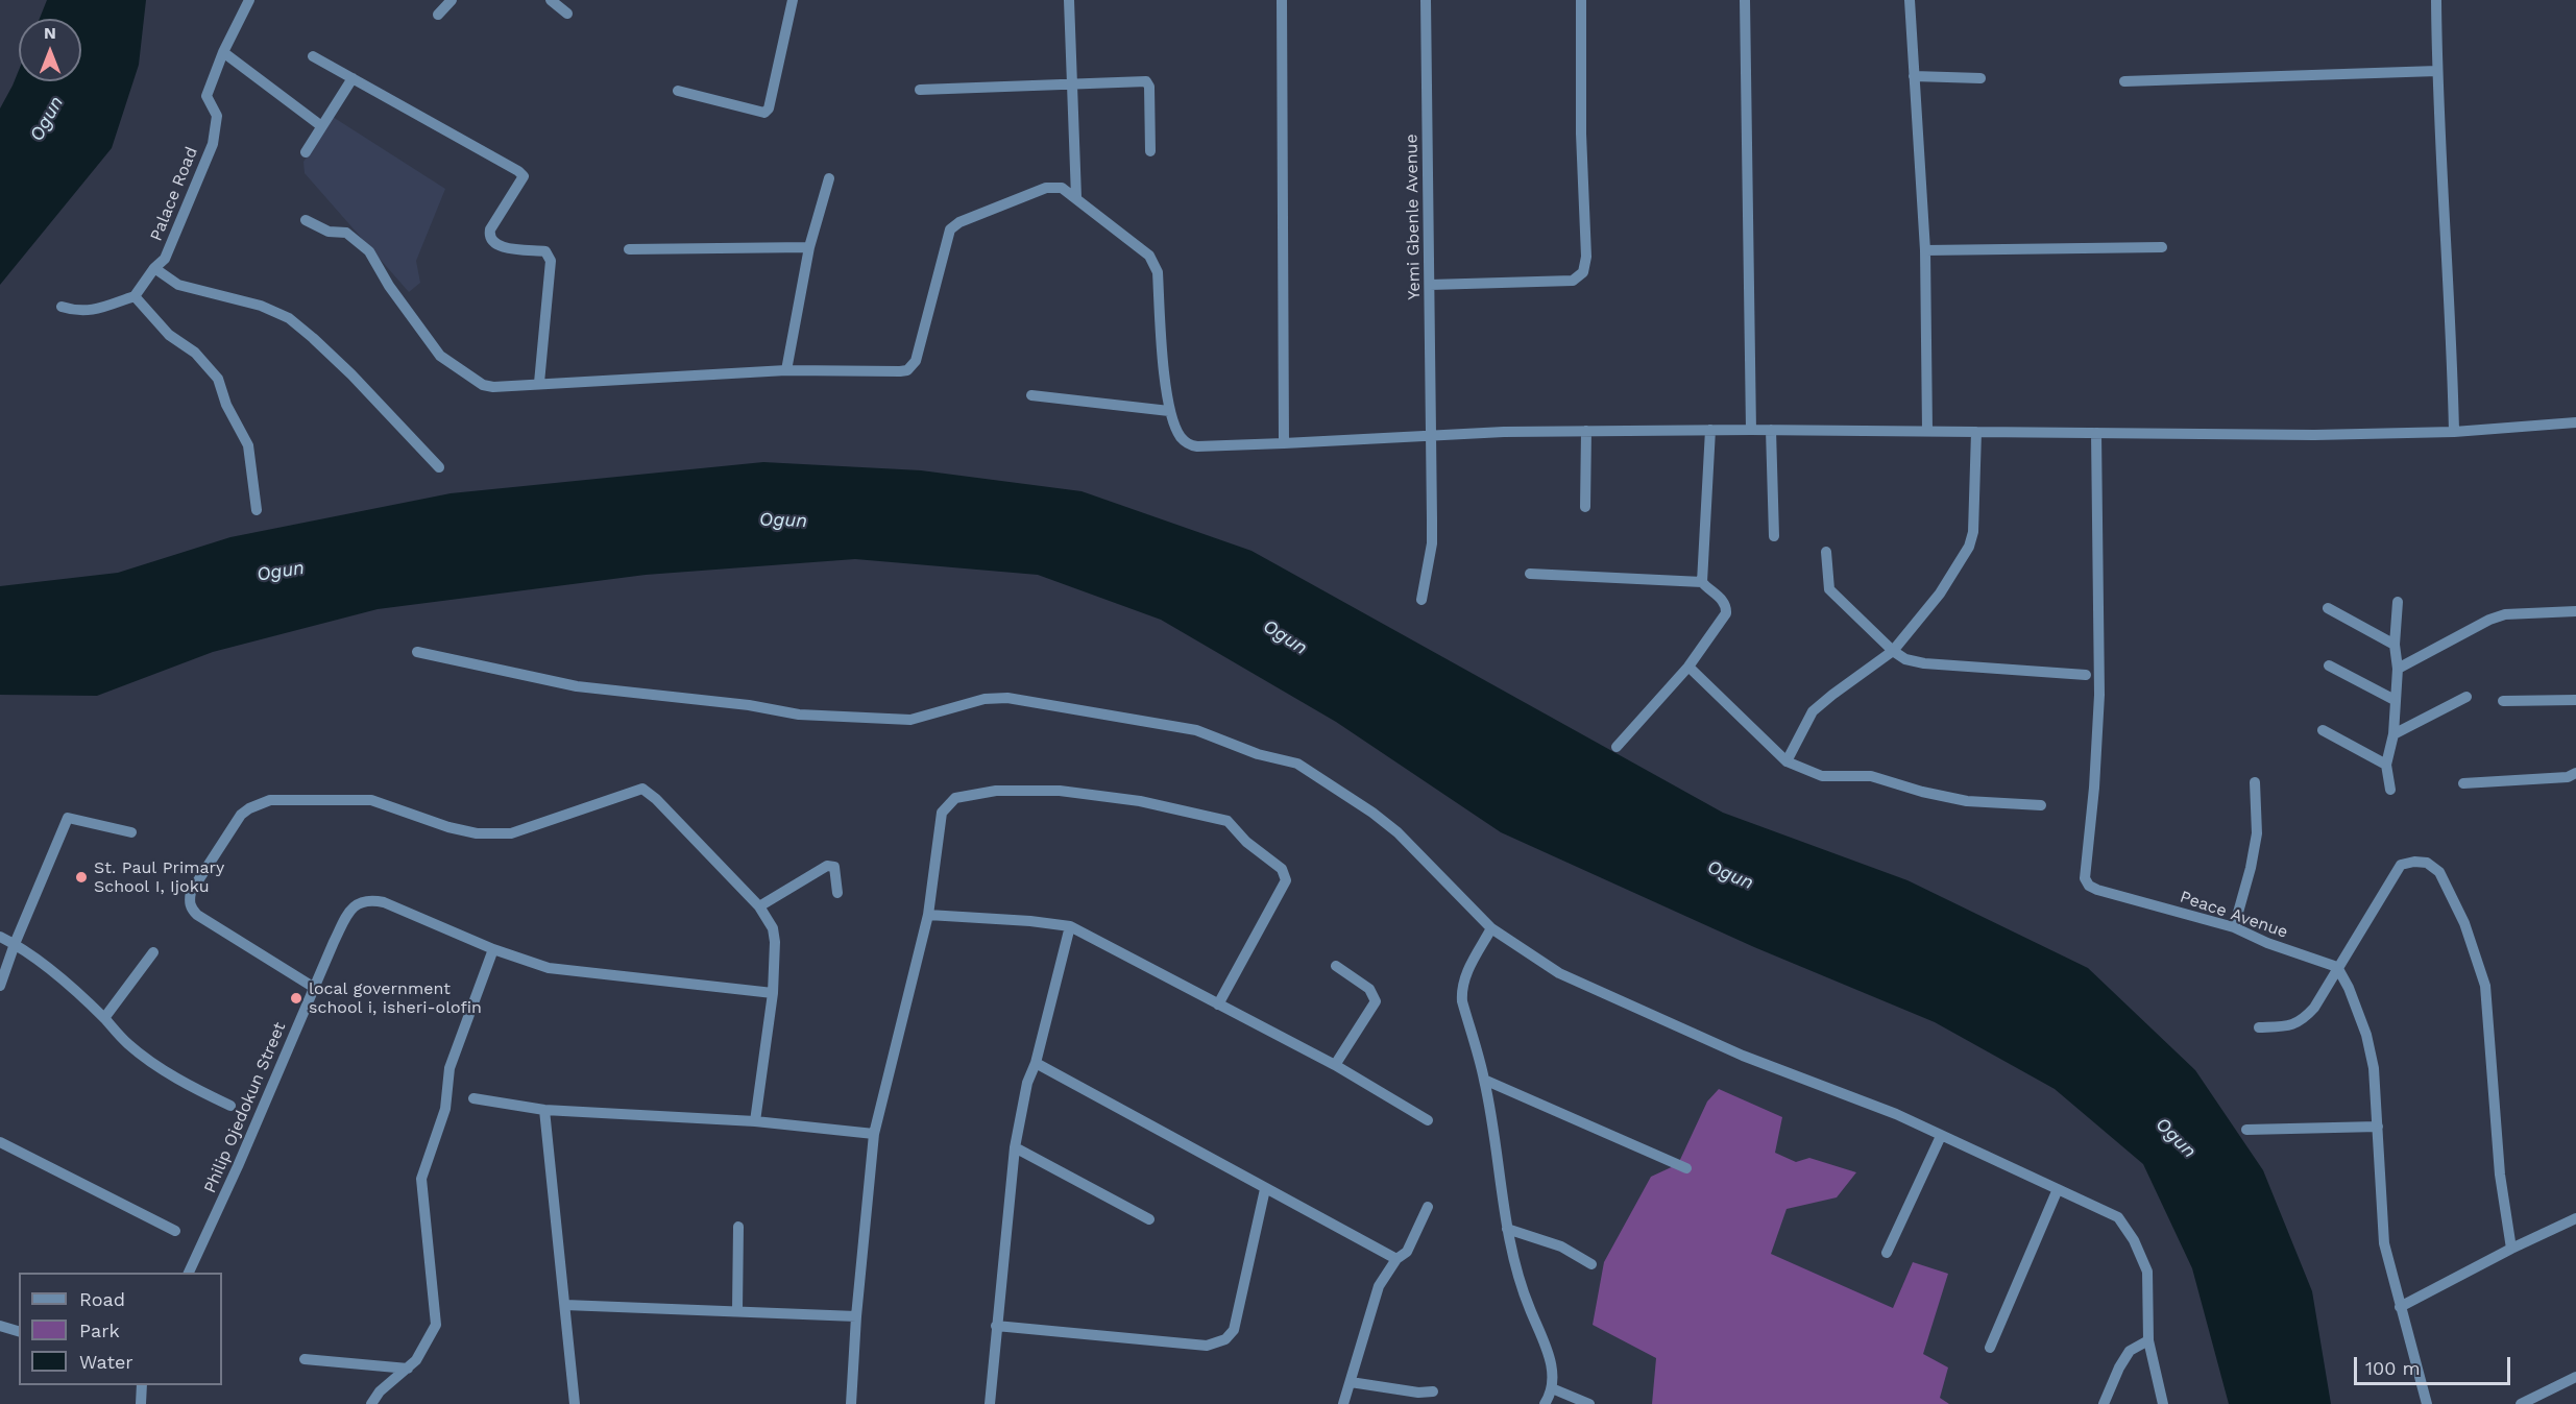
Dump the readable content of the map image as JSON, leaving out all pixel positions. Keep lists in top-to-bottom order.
{
  "streets": {
    "street": [
      "Palace Road",
      "Yemi Gbenle Avenue",
      "Peace Avenue",
      "Philip Ojedokun Street"
    ]
  },
  "water": ["Ogun"],
  "places": ["St. Paul Primary School I, Ijoku", "local government school i, isheri-olofin"],
  "legend": ["Road", "Park", "Water"],
  "scale_bar": "100 m",
  "north": "top"
}
